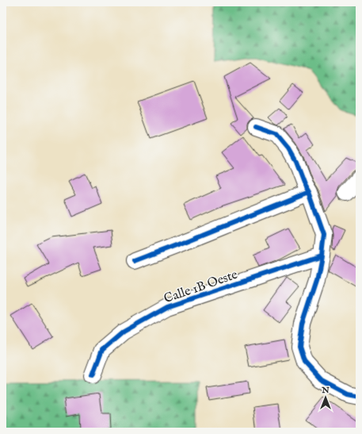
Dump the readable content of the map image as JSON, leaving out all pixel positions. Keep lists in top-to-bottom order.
{
  "streets": {
    "street": ["Calle 1B Oeste"]
  },
  "north": "top"
}
